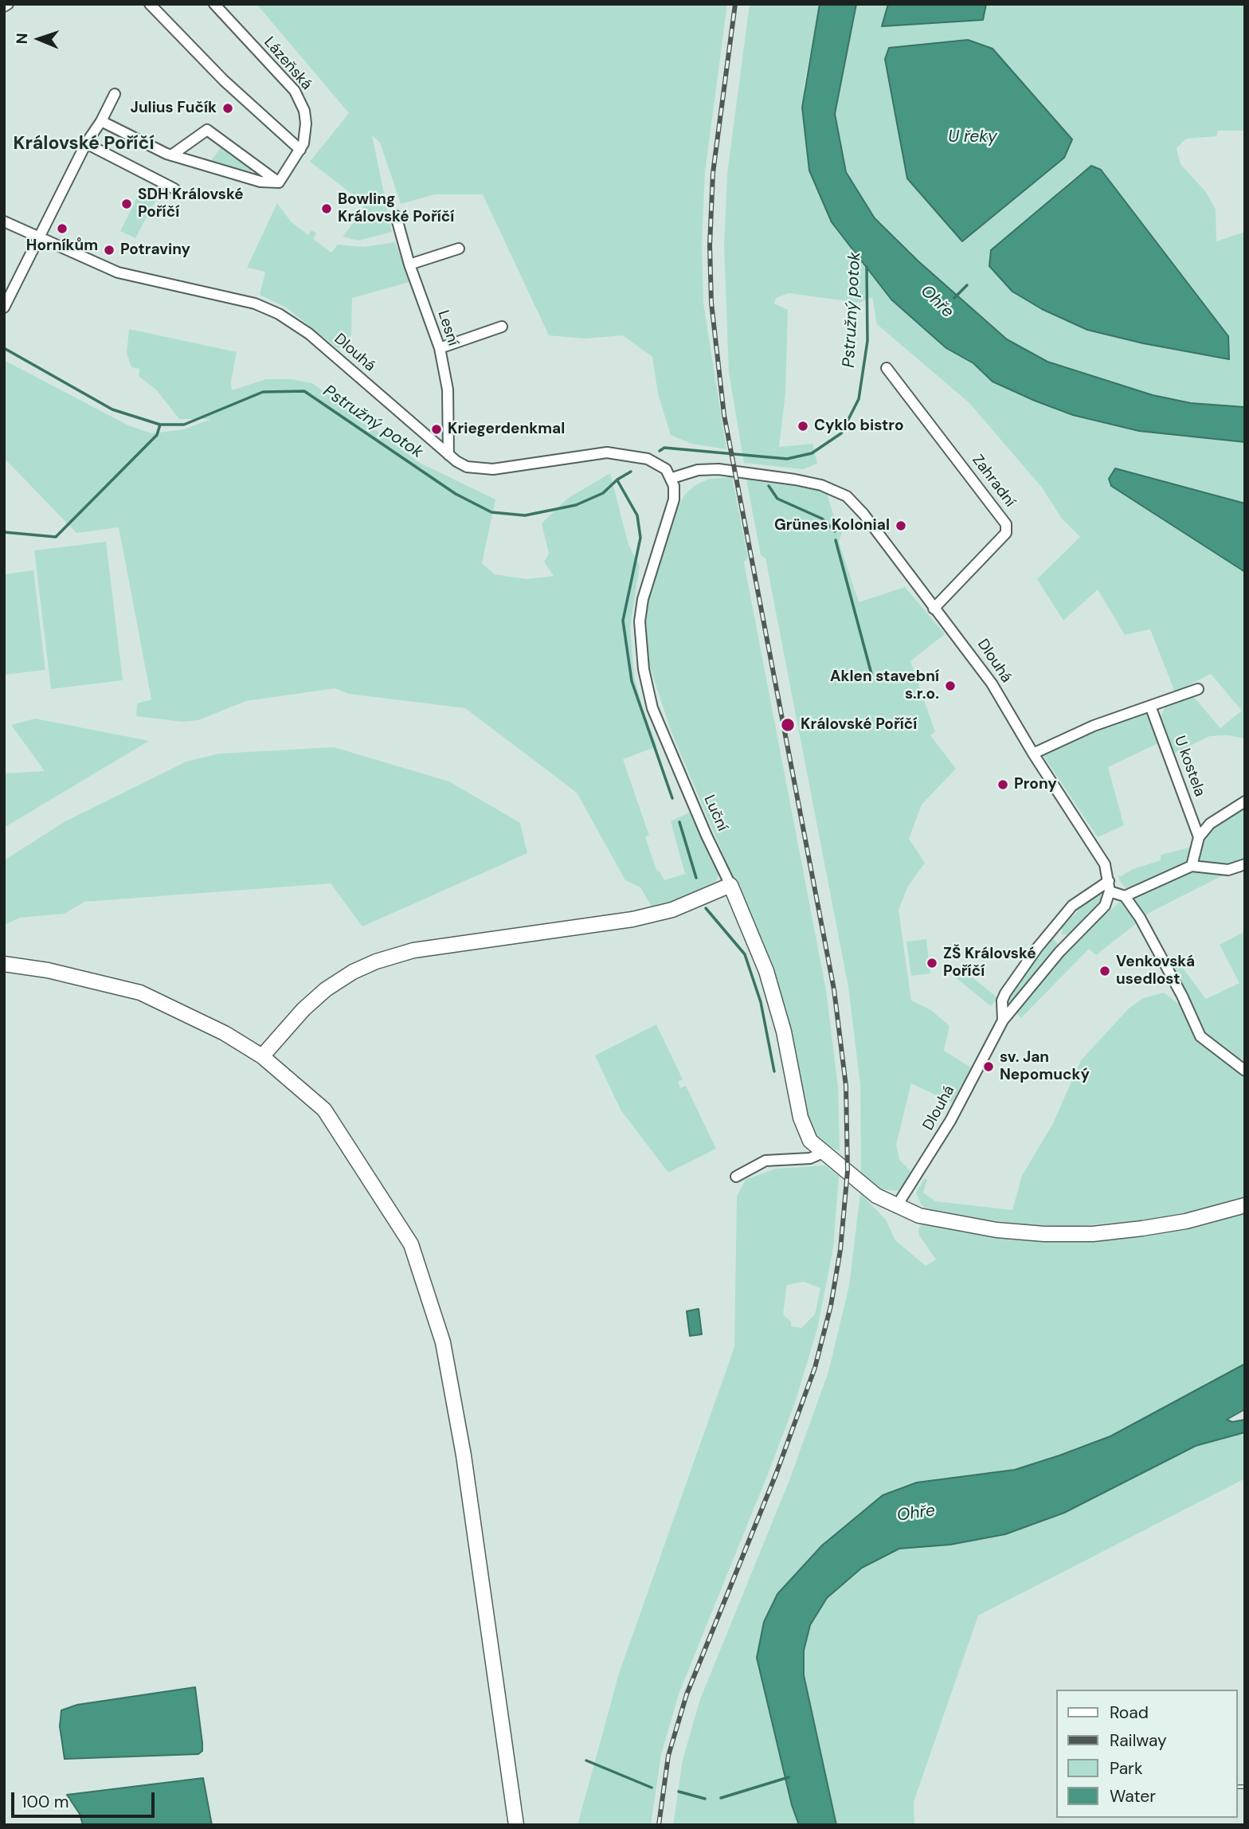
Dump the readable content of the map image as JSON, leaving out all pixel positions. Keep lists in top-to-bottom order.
{
  "streets": {
    "street": [
      "Lázeňská",
      "Lesní",
      "Dlouhá",
      "Zahradní",
      "U kostela",
      "Luční"
    ]
  },
  "crossings": [
    ["Lesní", "Dlouhá"],
    ["Dlouhá", "Zahradní"],
    ["Dlouhá", "Luční"]
  ],
  "districts": ["Královské Poříčí"],
  "water": ["U řeky", "Ohře", "Pstružný potok"],
  "places": [
    "Julius Fučík",
    "SDH Královské Poříčí",
    "Bowling Královské Poříčí",
    "Horníkům",
    "Potraviny",
    "Cyklo bistro",
    "Kriegerdenkmal",
    "Grünes Kolonial",
    "Aklen stavební s.r.o.",
    "Královské Poříčí",
    "Prony",
    "ZŠ Královské Poříčí",
    "Venkovská usedlost",
    "sv. Jan Nepomucký"
  ],
  "legend": [
    "Road",
    "Railway",
    "Park",
    "Water"
  ],
  "scale_bar": "100 m",
  "north": "left"
}
